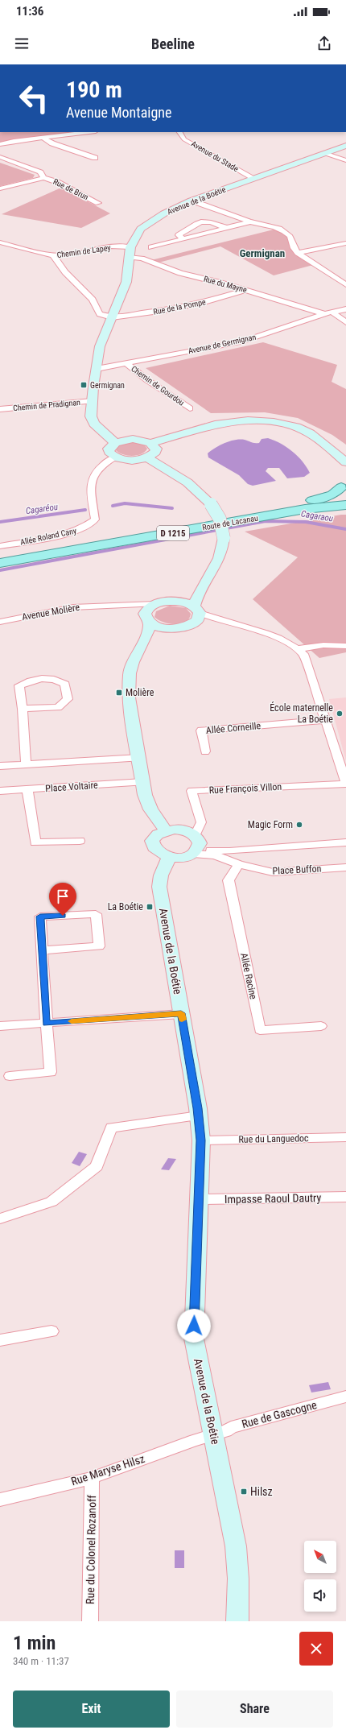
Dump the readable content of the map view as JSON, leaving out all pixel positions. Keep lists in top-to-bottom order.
{
  "streets": {
    "main road": ["Avenue de la Boétie", "Route de Lacanau", "D 1215"],
    "street": [
      "Avenue du Stade",
      "Rue de Brun",
      "Chemin de Lapey",
      "Rue du Mayne",
      "Rue de la Pompe",
      "Avenue de Germignan",
      "Chemin de Gourdou",
      "Chemin de Pradignan",
      "Allée Roland Cany",
      "Avenue Molière",
      "Allée Corneille",
      "Place Voltaire",
      "Rue François Villon",
      "Place Buffon",
      "Allée Racine",
      "Rue du Languedoc",
      "Impasse Raoul Dautry",
      "Rue de Gascogne",
      "Rue Maryse Hilsz",
      "Rue du Colonel Rozanoff"
    ]
  },
  "crossings": [
    ["Avenue du Stade", "Avenue de la Boétie"],
    ["Avenue de la Boétie", "Chemin de Lapey"],
    ["Avenue de la Boétie", "Rue du Mayne"],
    ["Avenue de la Boétie", "Rue de la Pompe"],
    ["Avenue de la Boétie", "Avenue de Germignan"],
    ["Avenue de la Boétie", "Chemin de Pradignan"],
    ["Avenue de la Boétie", "Rue François Villon"],
    ["Avenue de la Boétie", "Place Buffon"],
    ["Avenue de la Boétie", "Rue du Languedoc"],
    ["Avenue de la Boétie", "Impasse Raoul Dautry"],
    ["Avenue de la Boétie", "Rue de Gascogne"],
    ["Avenue de la Boétie", "Rue Maryse Hilsz"],
    ["Rue du Mayne", "Rue de la Pompe"],
    ["Rue du Mayne", "Avenue de Germignan"],
    ["Avenue de Germignan", "Chemin de Gourdou"],
    ["Rue François Villon", "Place Buffon"],
    ["Place Buffon", "Allée Racine"],
    ["Rue de Gascogne", "Rue Maryse Hilsz"],
    ["Rue Maryse Hilsz", "Rue du Colonel Rozanoff"]
  ],
  "districts": ["Germignan"],
  "water": ["Cagaréou", "Cagaraou"],
  "places": {
    "transit": [
      "Germignan",
      "Molière",
      "La Boétie",
      "Hilsz"
    ],
    "other": ["École maternelle La Boétie", "Magic Form"]
  },
  "north": "top left",
  "page": {
    "status": "11:36",
    "header": "Beeline",
    "turn": ["190 m", "Avenue Montaigne"],
    "heading": ["1 min", "340 m · 11:37"],
    "buttons": ["Exit", "Share"]
  }
}
